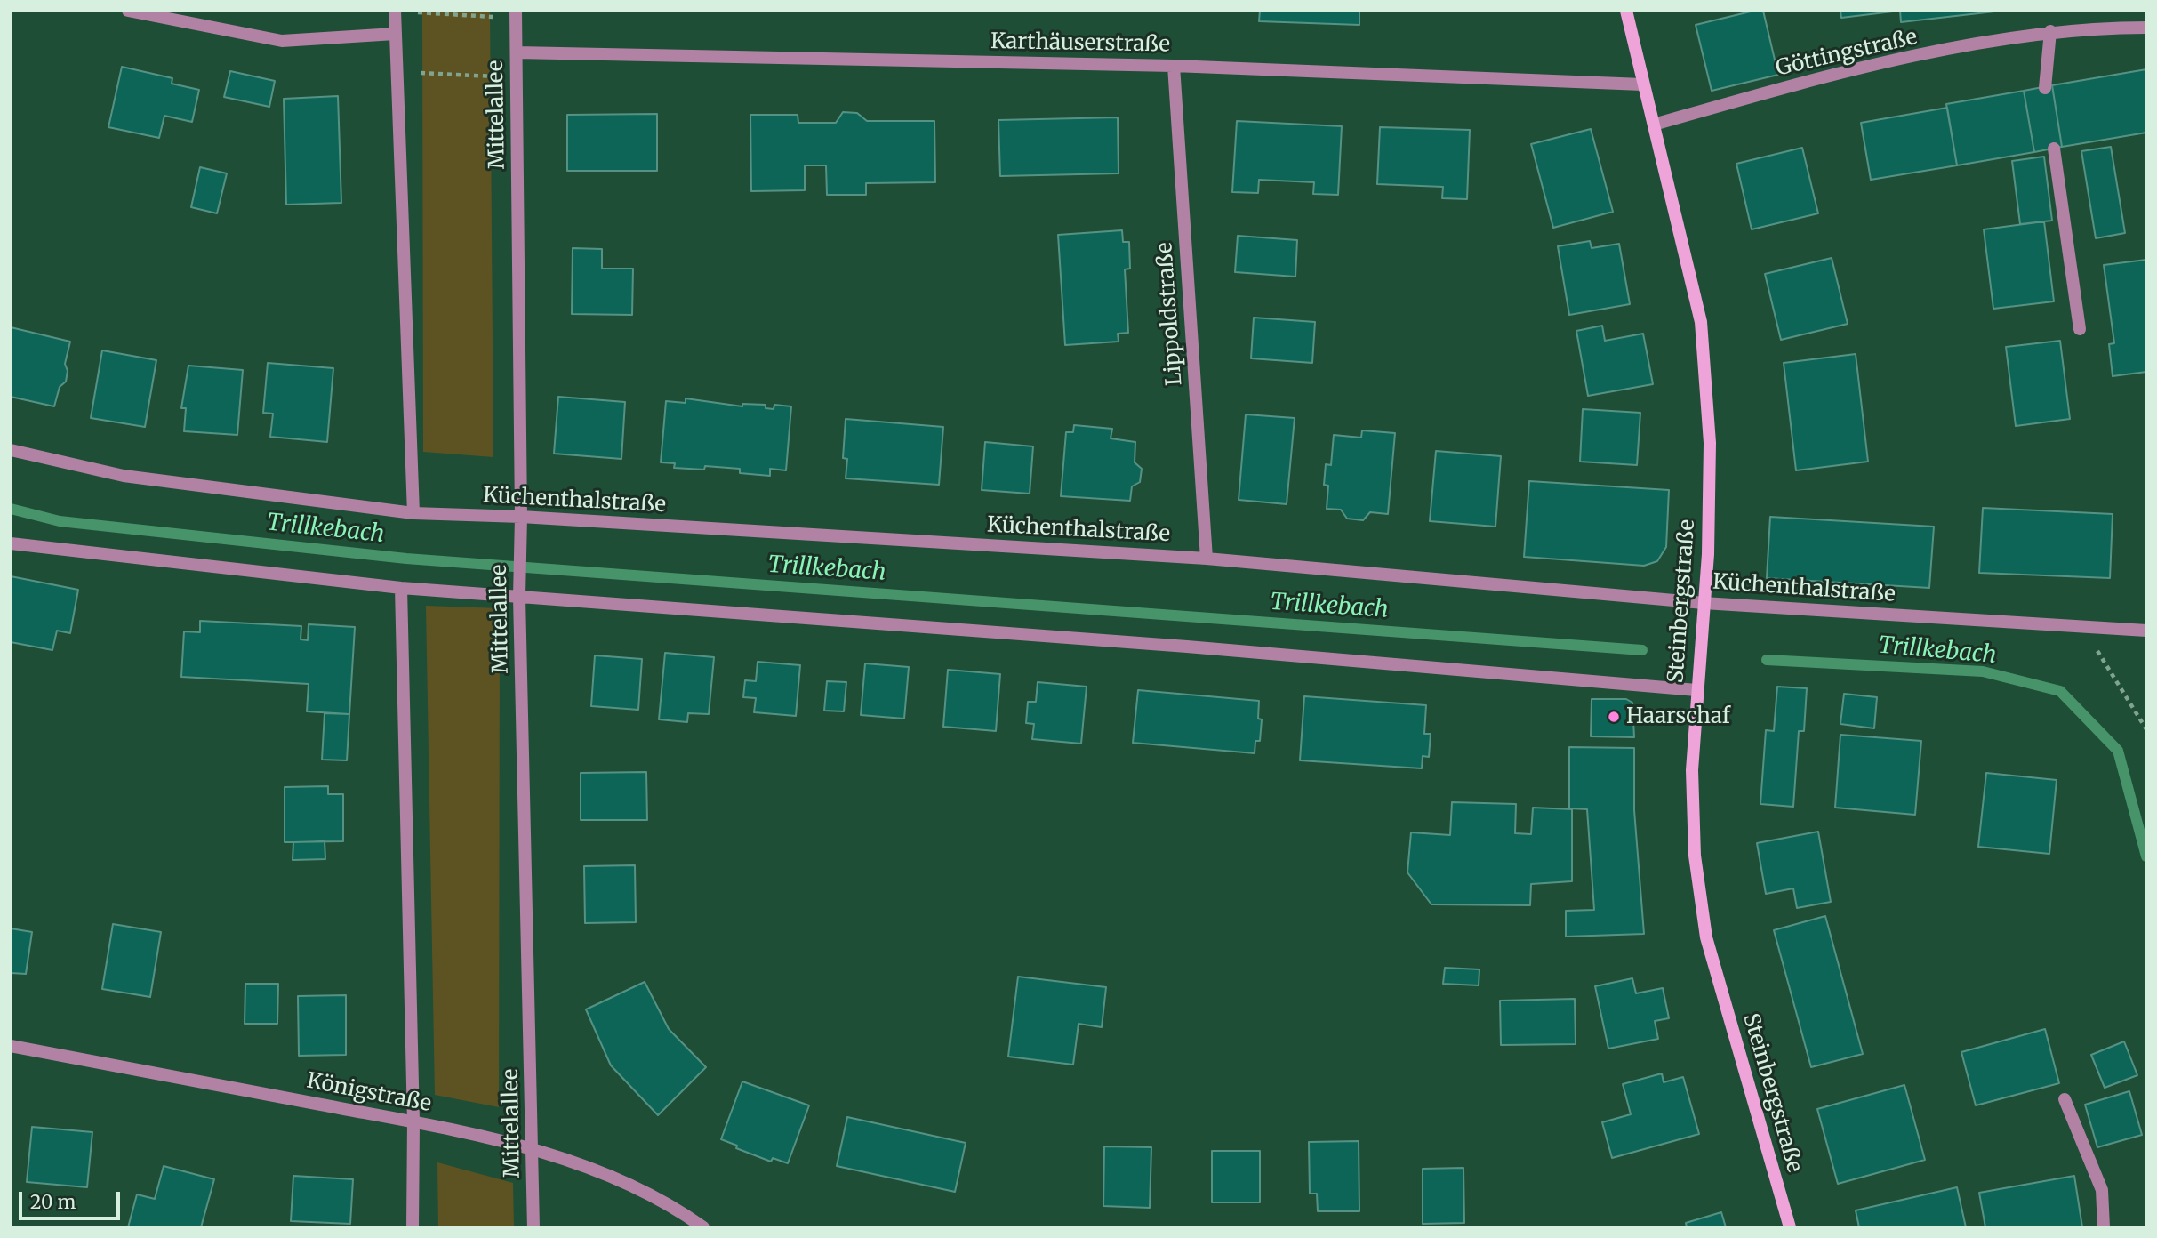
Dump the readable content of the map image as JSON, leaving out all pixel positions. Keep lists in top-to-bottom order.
{
  "streets": {
    "main road": ["Steinbergstraße"],
    "street": [
      "Karthäuserstraße",
      "Göttingstraße",
      "Mittelallee",
      "Lippoldstraße",
      "Küchenthalstraße",
      "Königstraße"
    ]
  },
  "crossings": [
    ["Karthäuserstraße", "Mittelallee"],
    ["Karthäuserstraße", "Lippoldstraße"],
    ["Karthäuserstraße", "Steinbergstraße"],
    ["Göttingstraße", "Steinbergstraße"],
    ["Mittelallee", "Küchenthalstraße"],
    ["Mittelallee", "Königstraße"],
    ["Lippoldstraße", "Küchenthalstraße"],
    ["Küchenthalstraße", "Steinbergstraße"]
  ],
  "water": ["Trillkebach"],
  "places": ["Haarschaf"],
  "scale_bar": "20 m"
}
